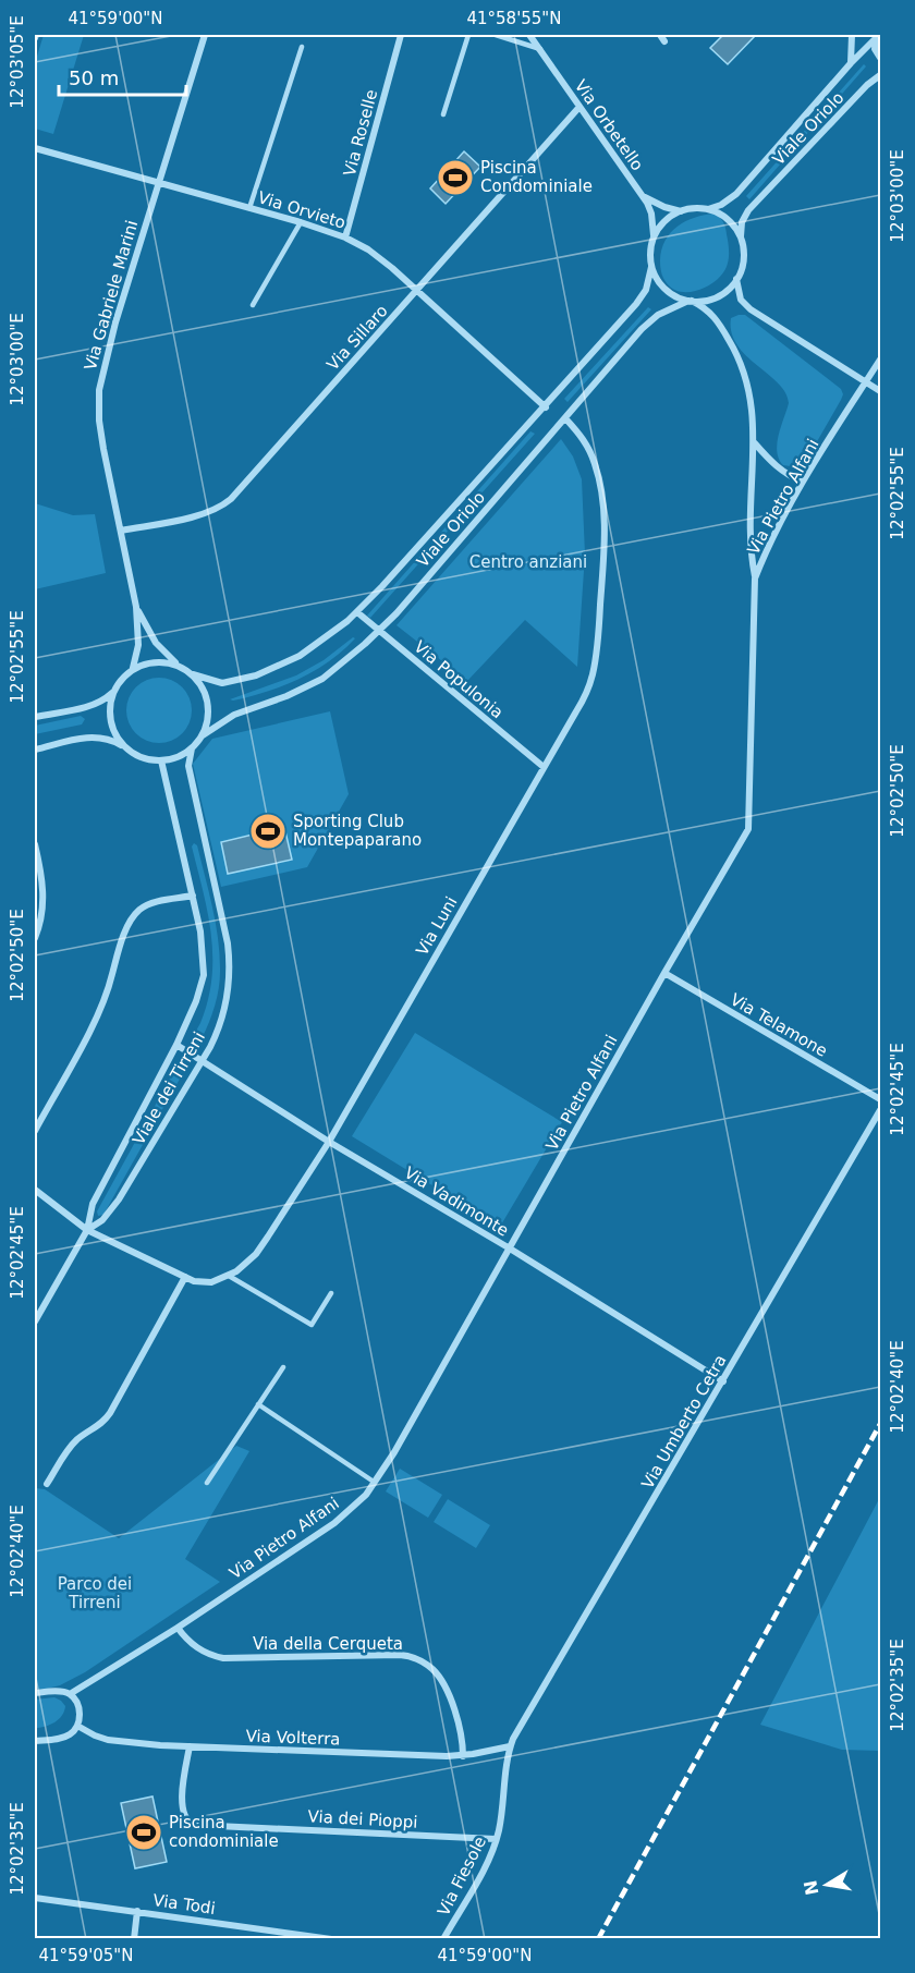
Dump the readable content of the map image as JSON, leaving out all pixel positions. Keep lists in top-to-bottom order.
{
  "streets": {
    "street": [
      "Via Orbetello",
      "Viale Oriolo",
      "Via Roselle",
      "Via Orvieto",
      "Via Gabriele Marini",
      "Via Sillaro",
      "Via Pietro Alfani",
      "Via Populonia",
      "Via Luni",
      "Via Telamone",
      "Viale dei Tirreni",
      "Via Vadimonte",
      "Via Umberto Cetra",
      "Via della Cerqueta",
      "Via Volterra",
      "Via dei Pioppi",
      "Via Fiesole",
      "Via Todi"
    ]
  },
  "crossings": [
    ["Via Orbetello", "Viale Oriolo"],
    ["Via Orbetello", "Via Sillaro"],
    ["Viale Oriolo", "Via Orvieto"],
    ["Viale Oriolo", "Via Gabriele Marini"],
    ["Viale Oriolo", "Via Populonia"],
    ["Viale Oriolo", "Via Luni"],
    ["Viale Oriolo", "Viale dei Tirreni"],
    ["Via Roselle", "Via Orvieto"],
    ["Via Orvieto", "Via Gabriele Marini"],
    ["Via Orvieto", "Via Sillaro"],
    ["Via Gabriele Marini", "Via Sillaro"],
    ["Via Gabriele Marini", "Viale dei Tirreni"],
    ["Via Pietro Alfani", "Via Telamone"],
    ["Via Pietro Alfani", "Via Vadimonte"],
    ["Via Pietro Alfani", "Via della Cerqueta"],
    ["Via Populonia", "Via Luni"],
    ["Via Luni", "Viale dei Tirreni"],
    ["Via Luni", "Via Vadimonte"],
    ["Viale dei Tirreni", "Via Vadimonte"],
    ["Via Vadimonte", "Via Umberto Cetra"],
    ["Via Umberto Cetra", "Via Volterra"],
    ["Via Umberto Cetra", "Via Fiesole"],
    ["Via della Cerqueta", "Via Volterra"],
    ["Via Volterra", "Via dei Pioppi"],
    ["Via Volterra", "Via Fiesole"],
    ["Via dei Pioppi", "Via Fiesole"]
  ],
  "parks": ["Centro anziani", "Parco dei Tirreni"],
  "places": {
    "sports": ["Piscina Condominiale", "Sporting Club Montepaparano", "Piscina condominiale"]
  },
  "scale_bar": "50 m",
  "north": "left",
  "coordinates": [
    "41°59'00\"N",
    "41°58'55\"N",
    "12°03'05\"E",
    "12°03'00\"E",
    "12°02'55\"E",
    "12°02'50\"E",
    "12°02'45\"E",
    "12°02'40\"E",
    "12°02'35\"E",
    "41°59'05\"N"
  ]
}
